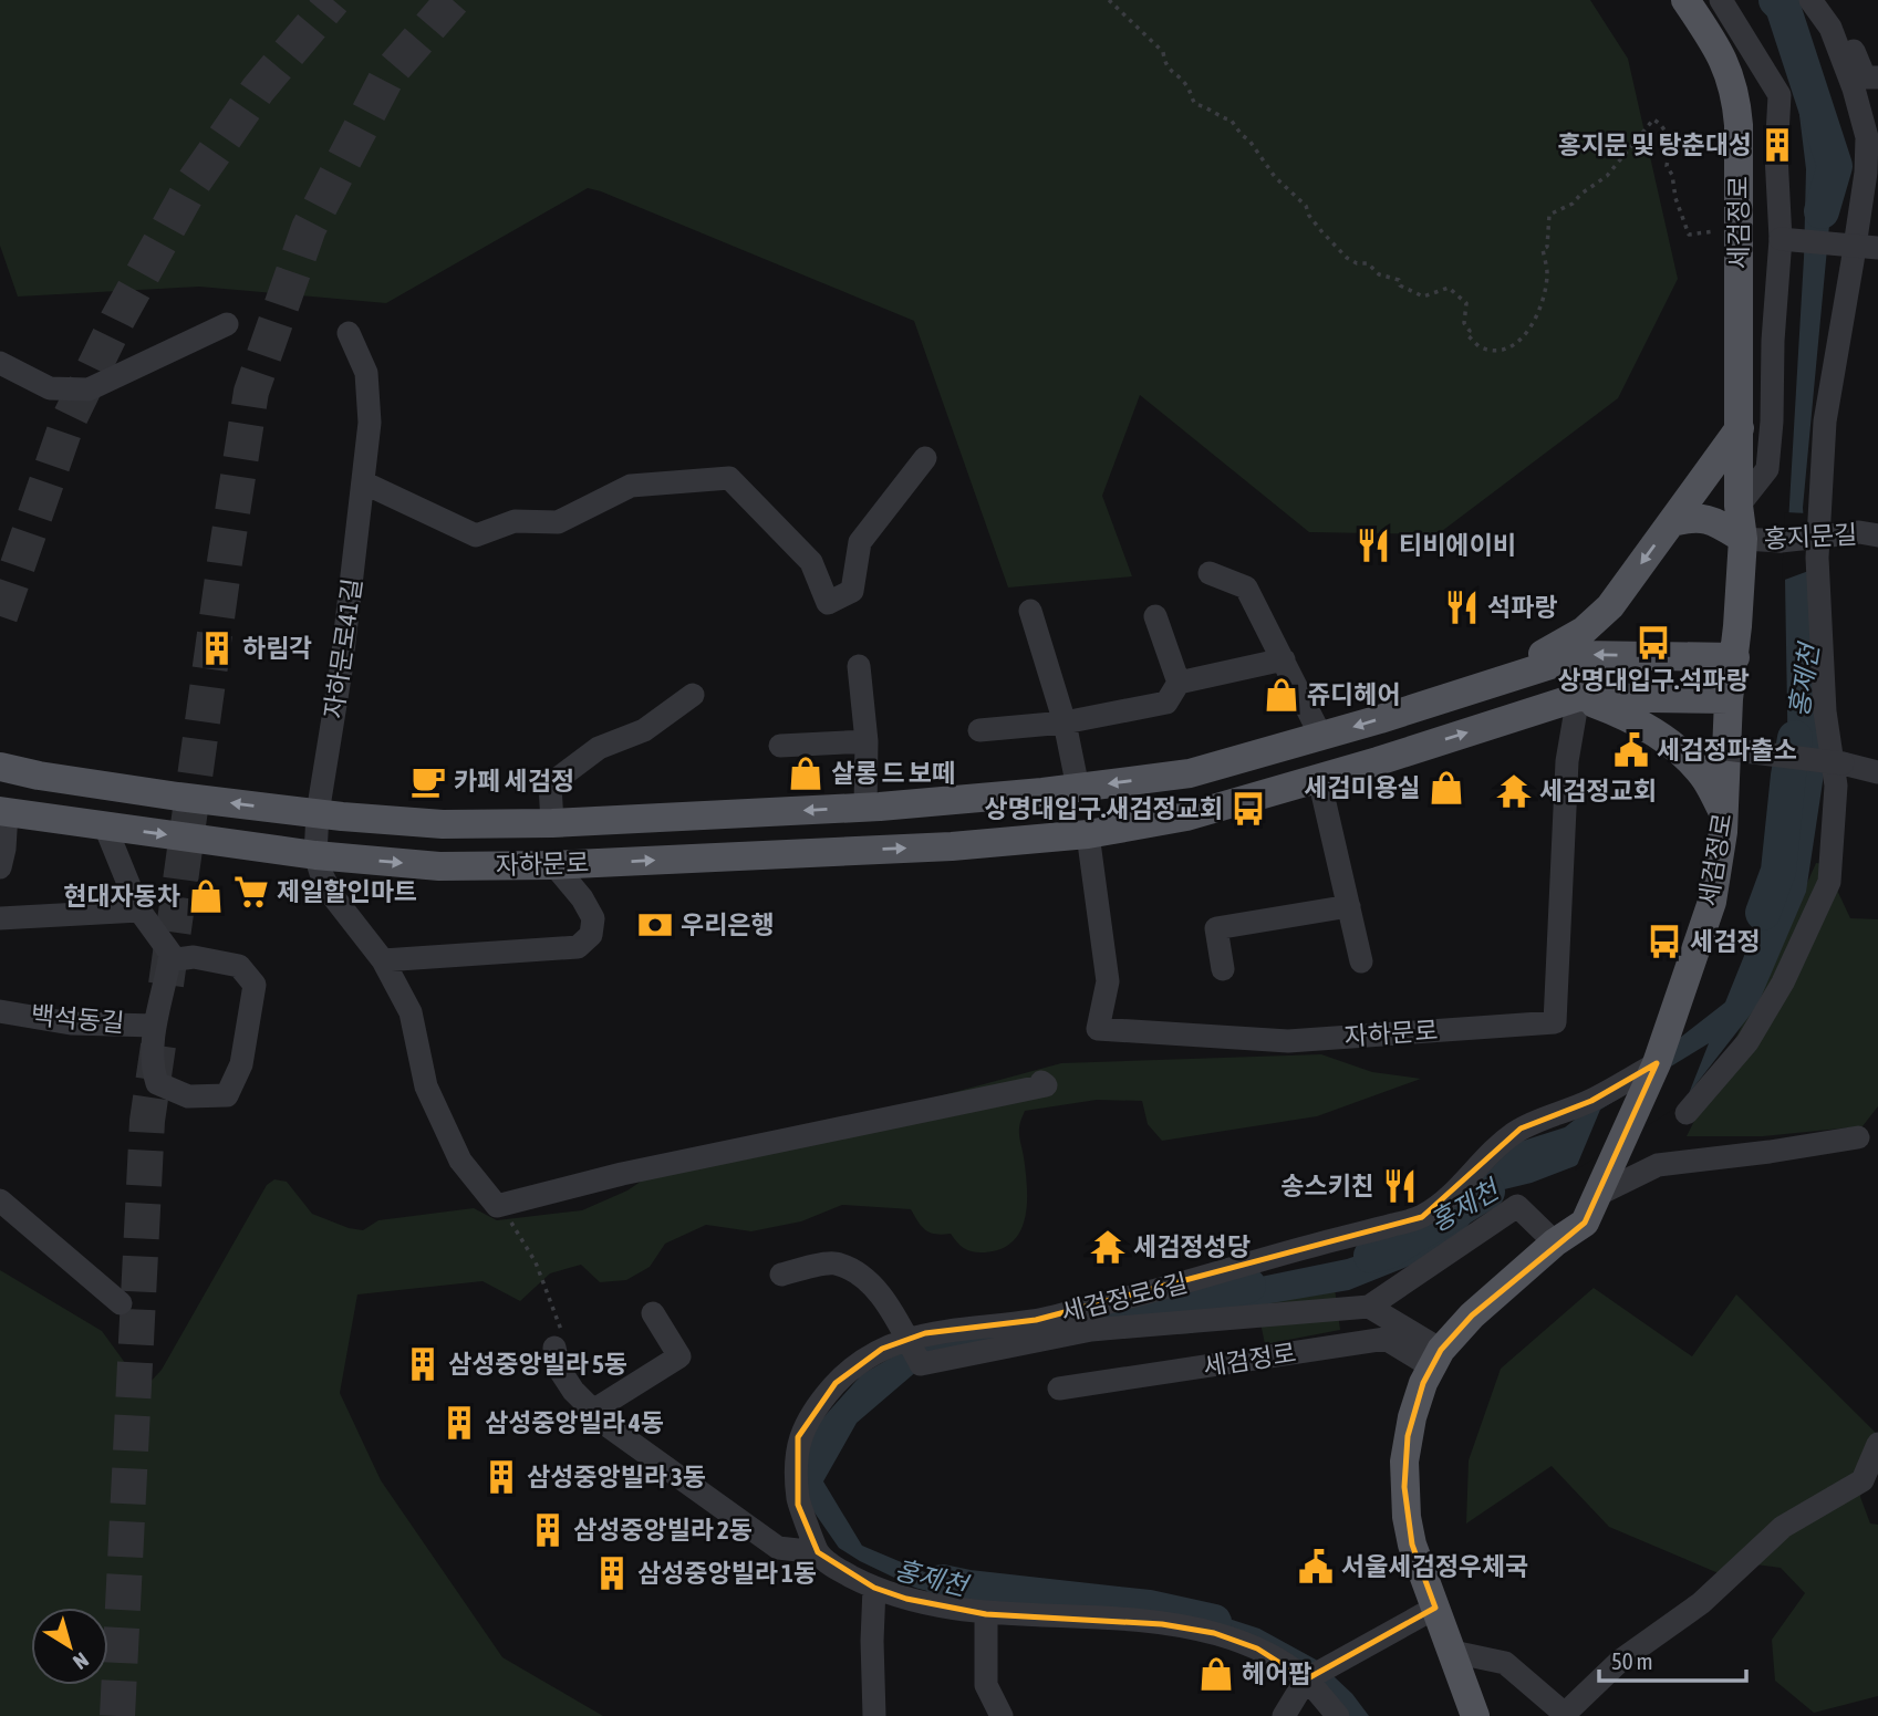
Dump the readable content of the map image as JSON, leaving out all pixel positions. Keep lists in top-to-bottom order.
{
  "streets": {
    "main road": ["세검정로", "자하문로"],
    "street": [
      "홍지문길",
      "자하문로41길",
      "백석동길",
      "세검정로6길"
    ]
  },
  "crossings": [
    ["세검정로", "홍지문길"],
    ["세검정로", "자하문로"],
    ["세검정로", "세검정로6길"],
    ["자하문로41길", "자하문로"]
  ],
  "water": ["홍제천"],
  "places": {
    "building": [
      "홍지문 및 탕춘대성",
      "하림각",
      "삼성중앙빌라 5동",
      "삼성중앙빌라 4동",
      "삼성중앙빌라 3동",
      "삼성중앙빌라 2동",
      "삼성중앙빌라 1동"
    ],
    "restaurant": ["티비에이비", "석파랑", "송스키친"],
    "bus stop": ["상명대입구.석파랑", "상명대입구.새검정교회", "세검정"],
    "shop": [
      "쥬디헤어",
      "살롱 드 보떼",
      "세검미용실",
      "현대자동차",
      "헤어팝"
    ],
    "public building": ["세검정파출소", "서울세검정우체국"],
    "cafe": ["카페 세검정"],
    "temple": ["세검정교회", "세검정성당"],
    "supermarket": ["제일할인마트"],
    "bank": ["우리은행"]
  },
  "scale_bar": "50 m",
  "north": "bottom right"
}
